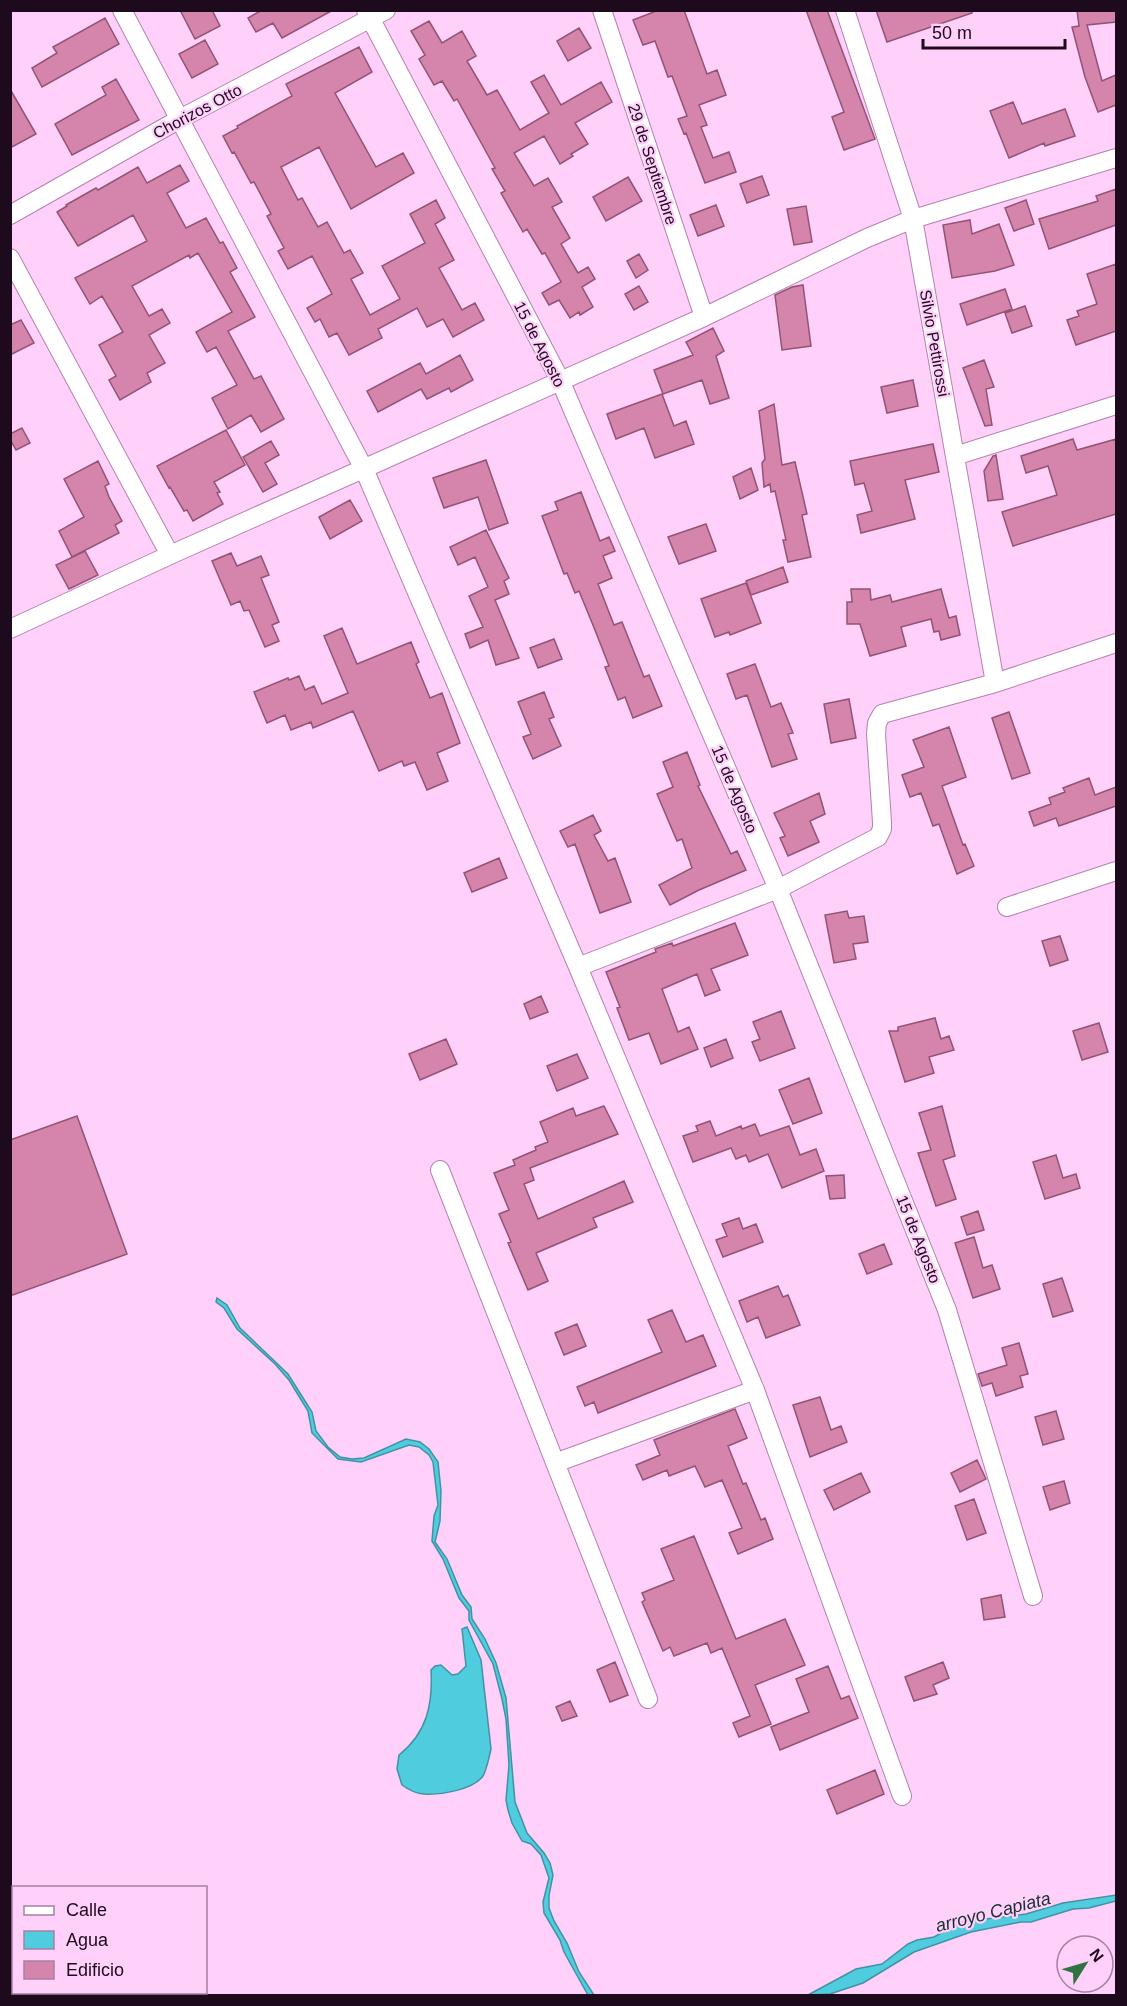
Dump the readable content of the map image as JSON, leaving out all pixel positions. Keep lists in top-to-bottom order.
{
  "streets": {
    "street": [
      "Chorizos Otto",
      "29 de Septiembre",
      "Silvio Pettirossi",
      "15 de Agosto"
    ]
  },
  "crossings": [
    ["Chorizos Otto", "15 de Agosto"]
  ],
  "water": ["arroyo Capiata"],
  "legend": ["Calle", "Agua", "Edificio"],
  "scale_bar": "50 m",
  "north": "top right"
}
